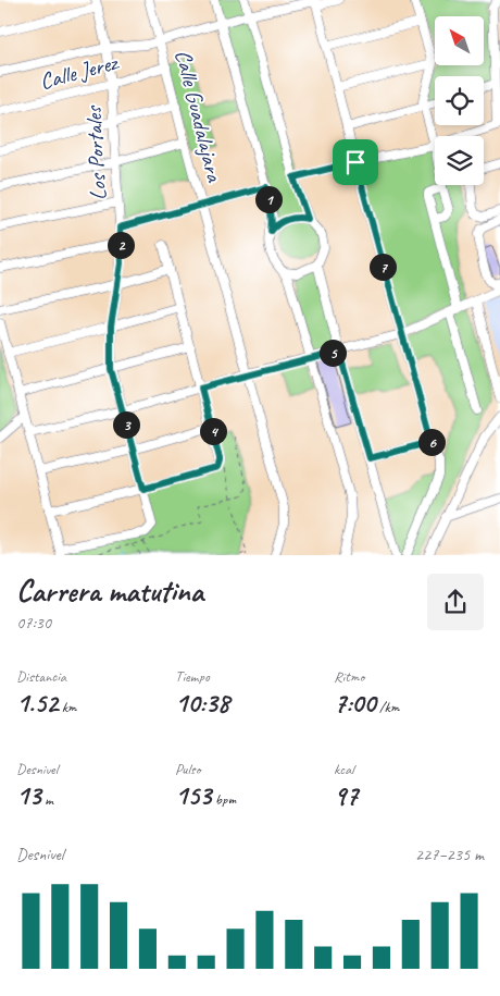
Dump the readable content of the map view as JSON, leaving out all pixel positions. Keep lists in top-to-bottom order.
{
  "streets": {
    "street": ["Calle Jerez", "Calle Guadalajara", "Los Portales"]
  },
  "crossings": [
    ["Calle Jerez", "Calle Guadalajara"],
    ["Calle Jerez", "Los Portales"]
  ],
  "north": "top left",
  "page": {
    "pins": [
      "1",
      "2",
      "7",
      "5",
      "3",
      "4",
      "6"
    ],
    "heading": ["Carrera matutina", "07:30"],
    "stats": [
      ["Distancia", "1.52 km"],
      ["Tiempo", "10:38"],
      ["Ritmo", "7:00 /km"],
      ["Desnivel", "13 m"],
      ["Pulso", "153 bpm"],
      ["kcal", "97"]
    ],
    "chart": ["Desnivel", "227–235 m"]
  }
}
